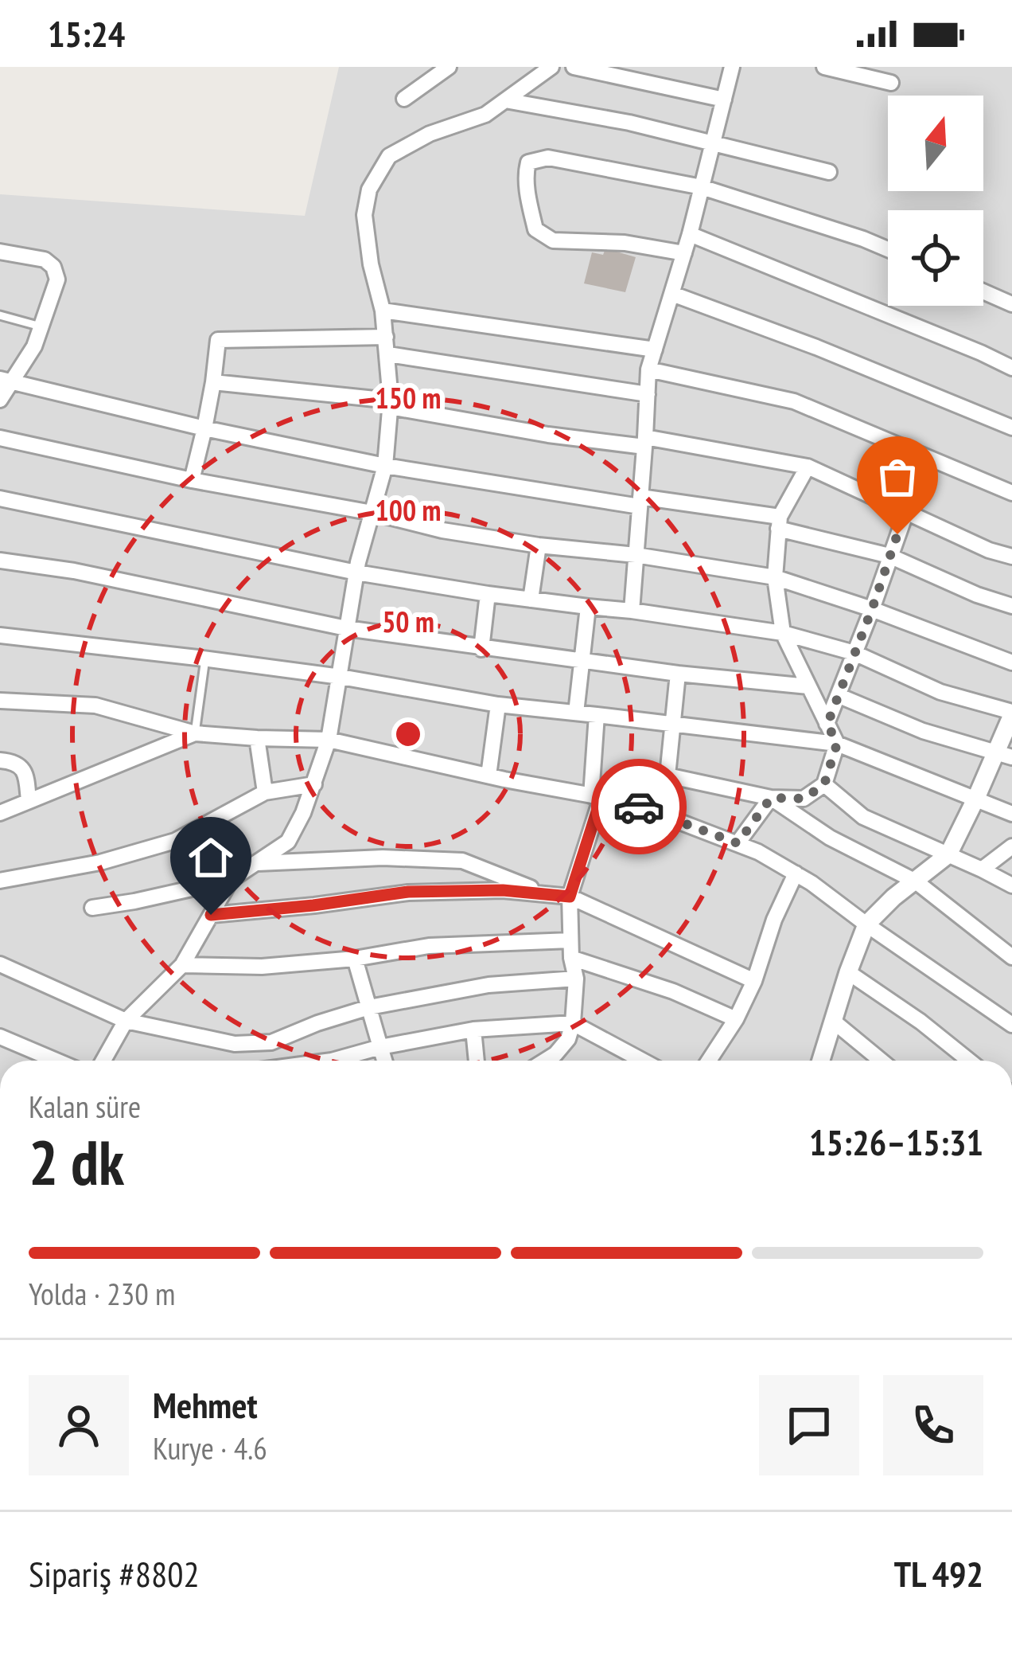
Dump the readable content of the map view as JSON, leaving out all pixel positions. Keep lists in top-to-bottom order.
{
  "north": "top",
  "page": {
    "status": "15:24",
    "heading": ["2 dk", "Kalan süre", "15:26–15:31"],
    "panel": [
      "Mehmet",
      "Kurye · 4.6",
      "Sipariş #8802",
      "TL 492"
    ],
    "bar": "Yolda · 230 m"
  },
  "rings": ["150 m", "100 m", "50 m"]
}
